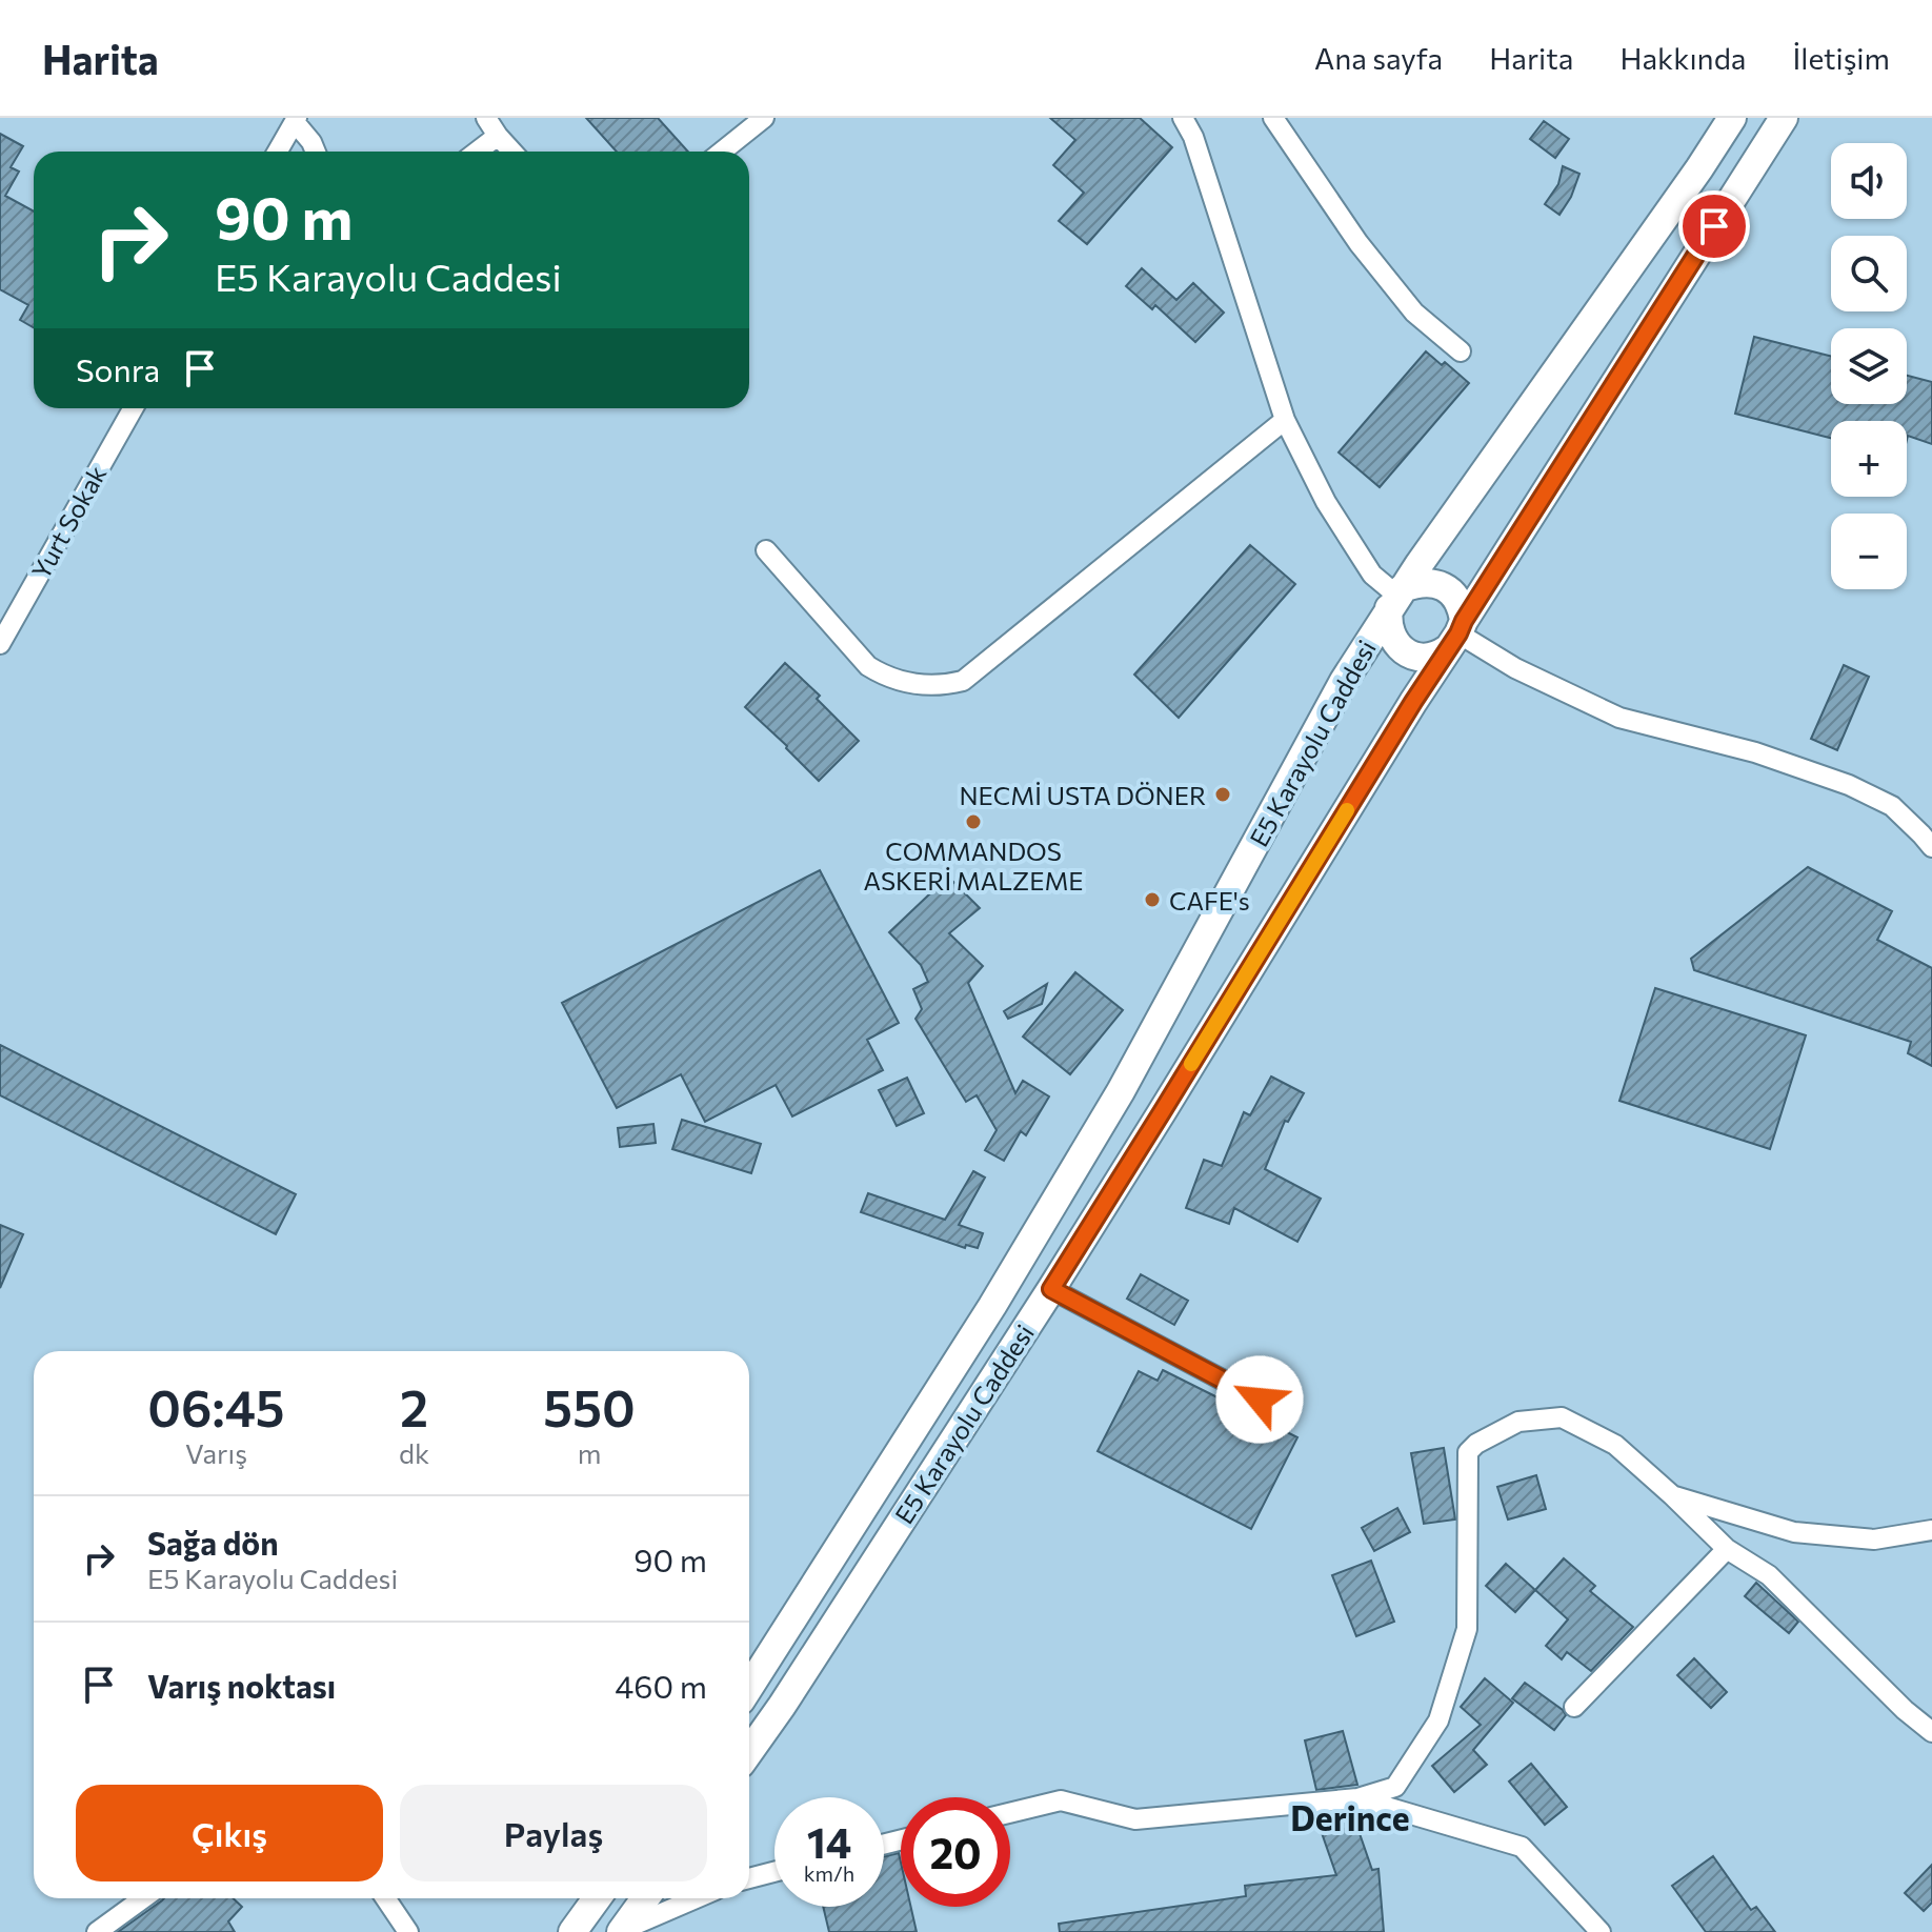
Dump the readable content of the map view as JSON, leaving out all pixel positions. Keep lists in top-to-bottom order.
{
  "streets": {
    "highway": ["E5 Karayolu Caddesi"],
    "street": ["Yurt Sokak"]
  },
  "districts": ["Derince"],
  "places": ["NECMİ USTA DÖNER", "COMMANDOS ASKERİ MALZEME", "CAFE's"],
  "page": {
    "header": "Harita",
    "nav": [
      "Ana sayfa",
      "Harita",
      "Hakkında",
      "İletişim"
    ],
    "map_buttons": ["+", "−"],
    "turn": ["90 m", "E5 Karayolu Caddesi"],
    "then": "Sonra",
    "eta": [
      "06:45",
      "Varış",
      "2",
      "dk",
      "550",
      "m"
    ],
    "list": [
      {
        "name": "Sağa dön",
        "note": "E5 Karayolu Caddesi",
        "value": "90 m"
      },
      {
        "name": "Varış noktası",
        "value": "460 m"
      }
    ],
    "buttons": ["Çıkış", "Paylaş"],
    "speed": "14 km/h",
    "limit": "20"
  }
}
